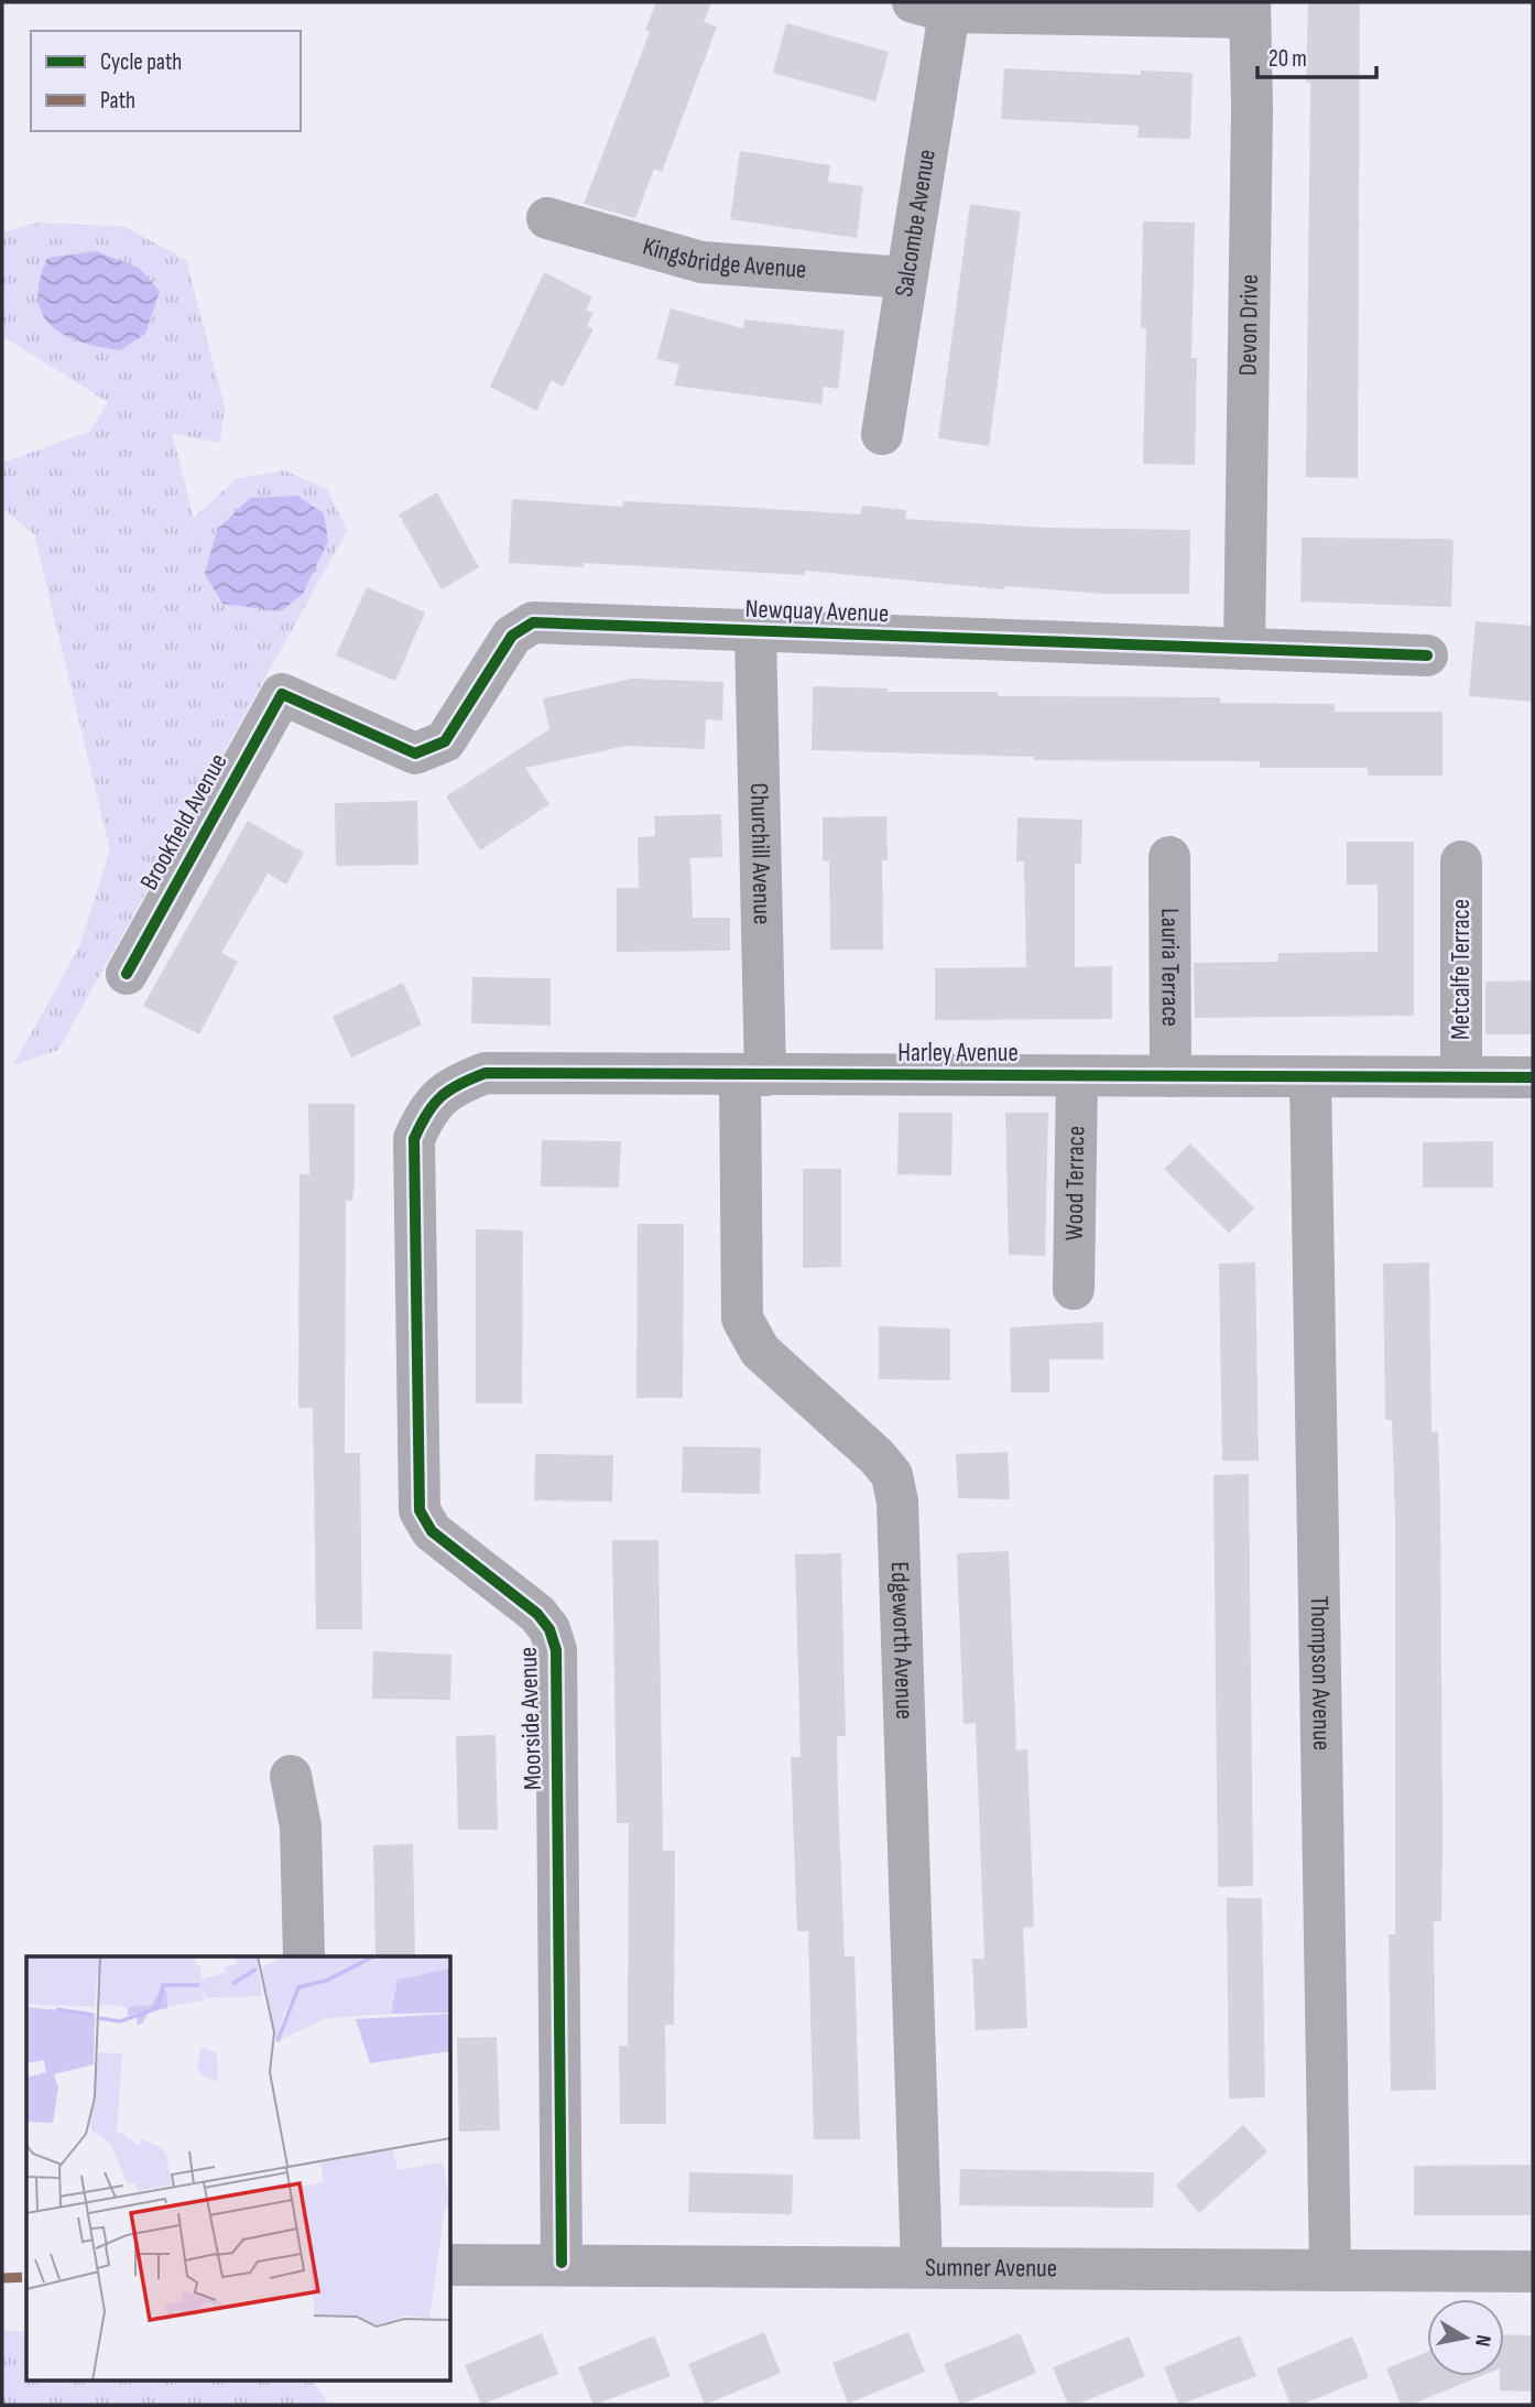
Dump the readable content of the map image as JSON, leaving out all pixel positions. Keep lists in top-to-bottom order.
{
  "streets": {
    "street": [
      "Salcombe Avenue",
      "Kingsbridge Avenue",
      "Devon Drive",
      "Newquay Avenue",
      "Brookfield Avenue",
      "Churchill Avenue",
      "Lauria Terrace",
      "Metcalfe Terrace",
      "Harley Avenue",
      "Wood Terrace",
      "Edgeworth Avenue",
      "Thompson Avenue",
      "Moorside Avenue",
      "Sumner Avenue"
    ]
  },
  "crossings": [
    ["Salcombe Avenue", "Kingsbridge Avenue"],
    ["Devon Drive", "Newquay Avenue"],
    ["Newquay Avenue", "Brookfield Avenue"],
    ["Newquay Avenue", "Churchill Avenue"],
    ["Churchill Avenue", "Harley Avenue"],
    ["Churchill Avenue", "Edgeworth Avenue"],
    ["Lauria Terrace", "Harley Avenue"],
    ["Metcalfe Terrace", "Harley Avenue"],
    ["Harley Avenue", "Wood Terrace"],
    ["Harley Avenue", "Edgeworth Avenue"],
    ["Harley Avenue", "Thompson Avenue"],
    ["Harley Avenue", "Moorside Avenue"],
    ["Edgeworth Avenue", "Sumner Avenue"],
    ["Thompson Avenue", "Sumner Avenue"],
    ["Moorside Avenue", "Sumner Avenue"]
  ],
  "legend": ["Cycle path", "Path"],
  "scale_bar": "20 m",
  "north": "right"
}
